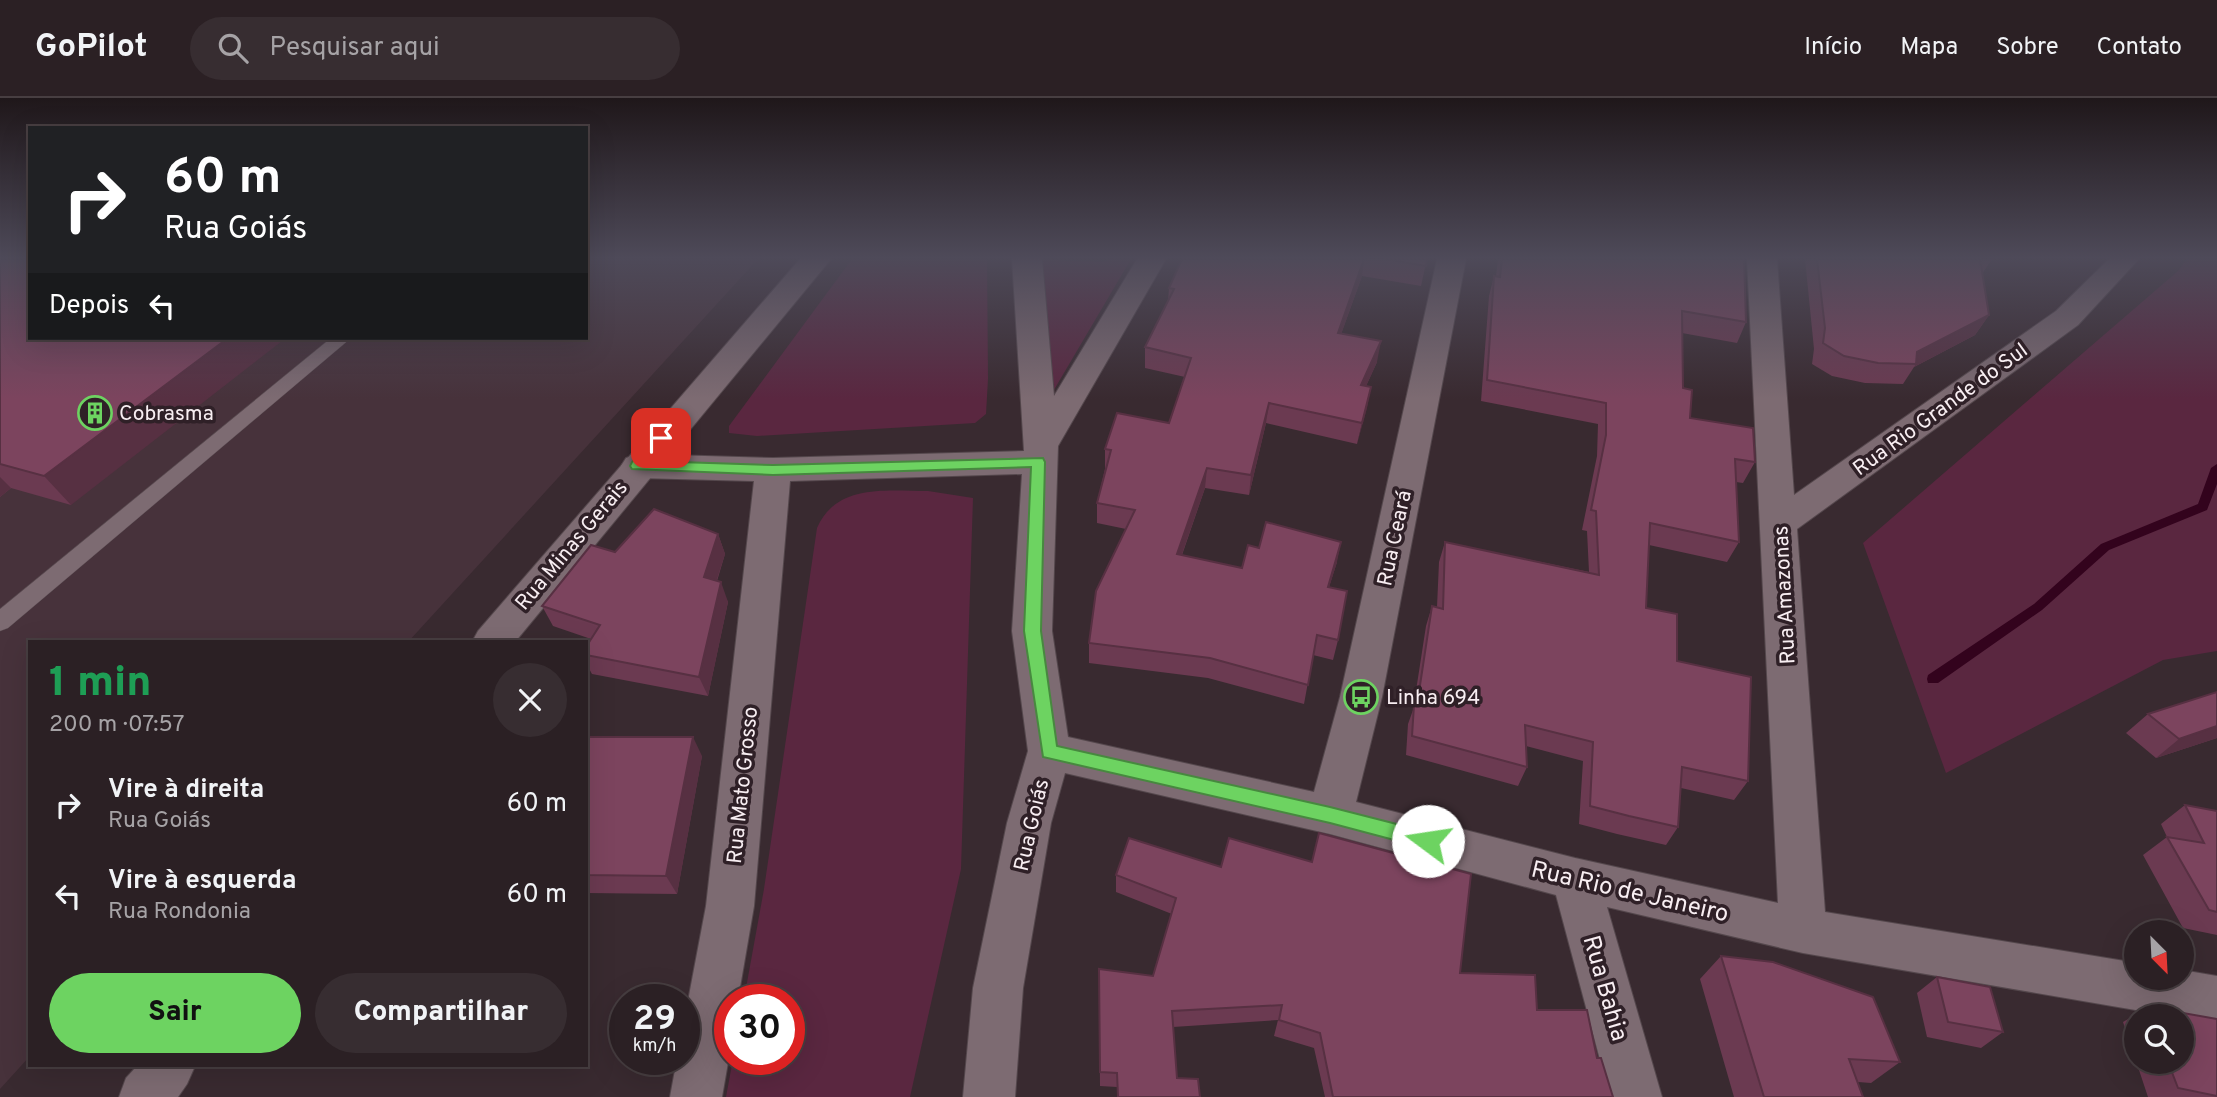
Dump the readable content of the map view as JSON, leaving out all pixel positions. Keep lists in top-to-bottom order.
{
  "streets": {
    "street": [
      "Rua Rio Grande do Sul",
      "Rua Ceará",
      "Rua Minas Gerais",
      "Rua Amazonas",
      "Rua Mato Grosso",
      "Rua Goiás",
      "Rua Rio de Janeiro",
      "Rua Bahia"
    ]
  },
  "crossings": [
    ["Rua Rio Grande do Sul", "Rua Amazonas"],
    ["Rua Ceará", "Rua Rio de Janeiro"],
    ["Rua Amazonas", "Rua Rio de Janeiro"],
    ["Rua Goiás", "Rua Rio de Janeiro"],
    ["Rua Rio de Janeiro", "Rua Bahia"]
  ],
  "places": {
    "building": ["Cobrasma"],
    "bus stop": ["Linha 694"]
  },
  "north": "bottom right",
  "page": {
    "header": "GoPilot",
    "search": "Pesquisar aqui",
    "nav": [
      "Início",
      "Mapa",
      "Sobre",
      "Contato"
    ],
    "turn": ["60 m", "Rua Goiás"],
    "then": "Depois",
    "heading": ["1 min", "200 m · 07:57"],
    "list": [
      {
        "name": "Vire à direita",
        "note": "Rua Goiás",
        "value": "60 m"
      },
      {
        "name": "Vire à esquerda",
        "note": "Rua Rondonia",
        "value": "60 m"
      }
    ],
    "buttons": ["Sair", "Compartilhar"],
    "speed": "29 km/h",
    "limit": "30"
  }
}
